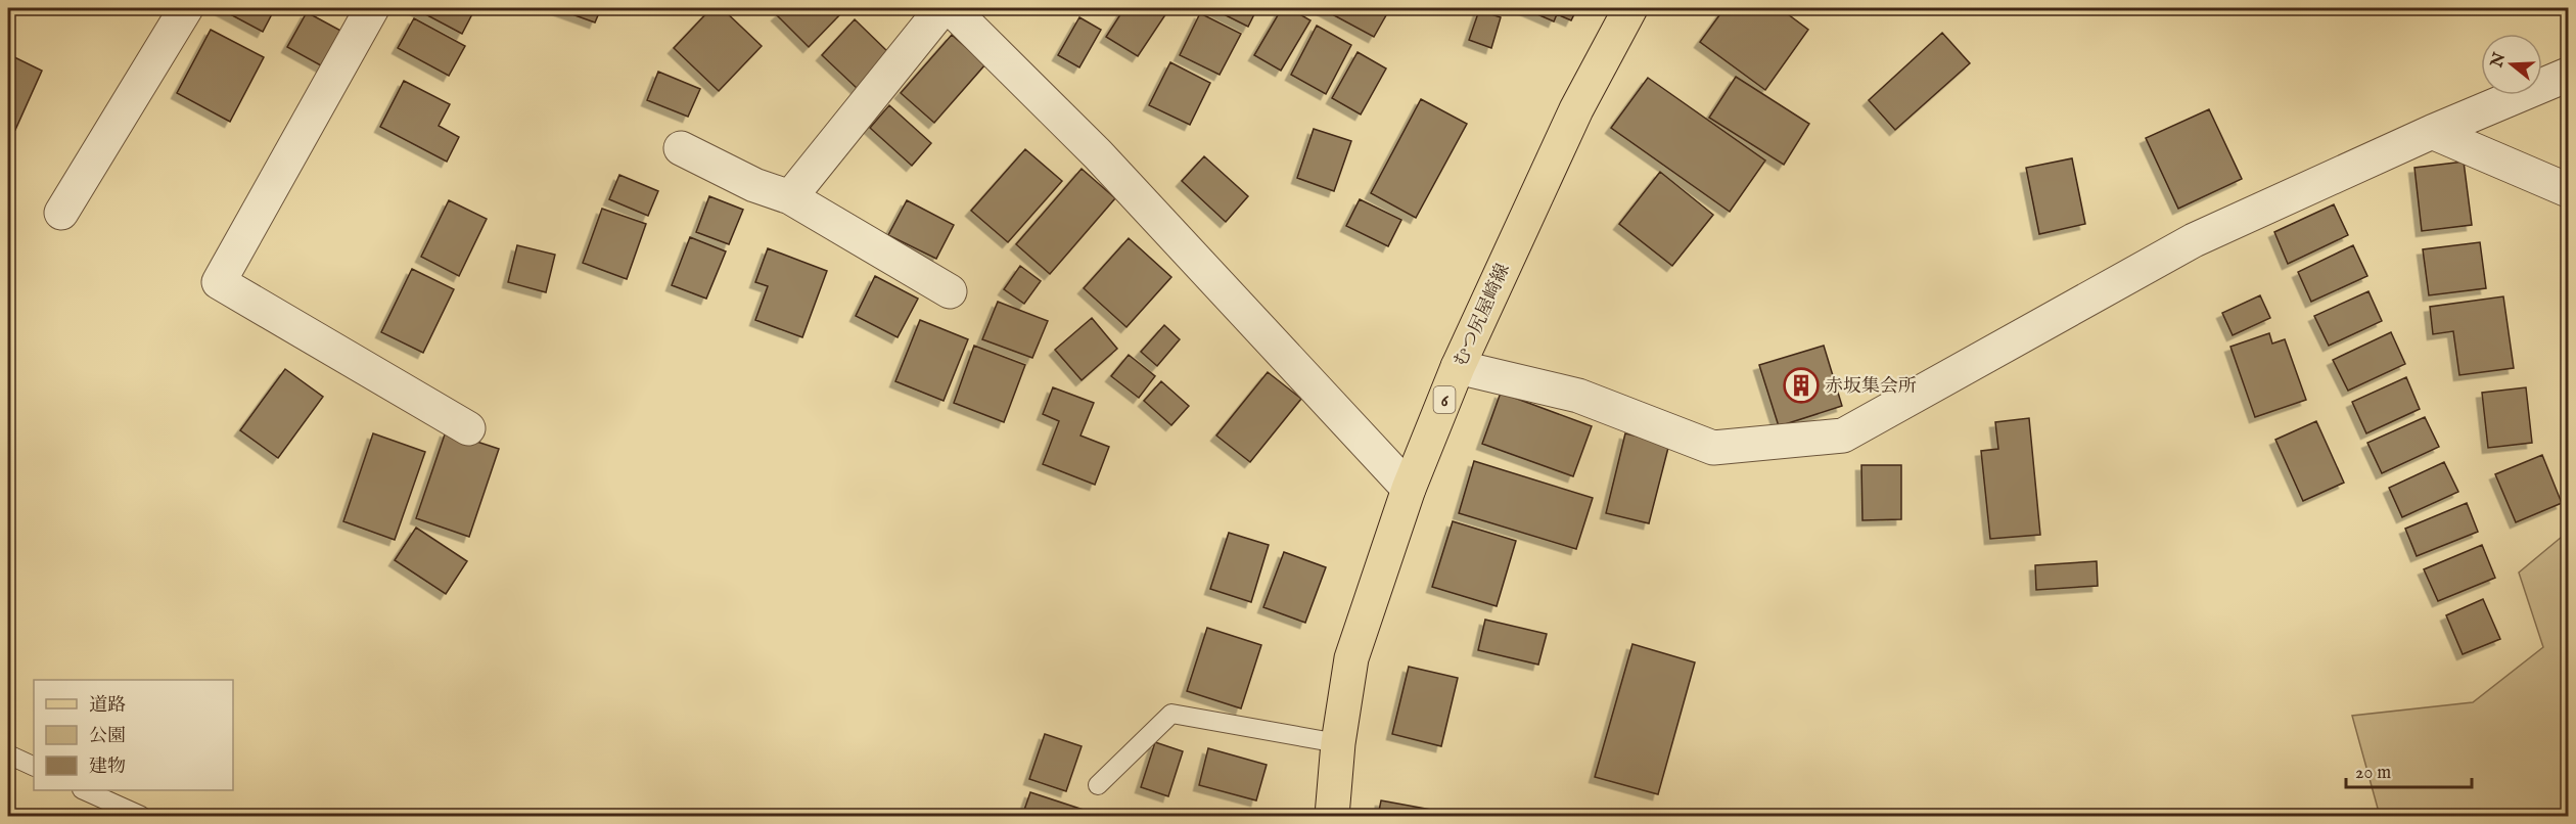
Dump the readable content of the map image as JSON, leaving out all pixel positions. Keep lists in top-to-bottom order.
{
  "streets": {
    "main road": ["むつ尻屋崎線", "6"]
  },
  "places": {
    "building": ["赤坂集会所"]
  },
  "legend": ["道路", "公園", "建物"],
  "scale_bar": "20 m",
  "north": "left"
}
